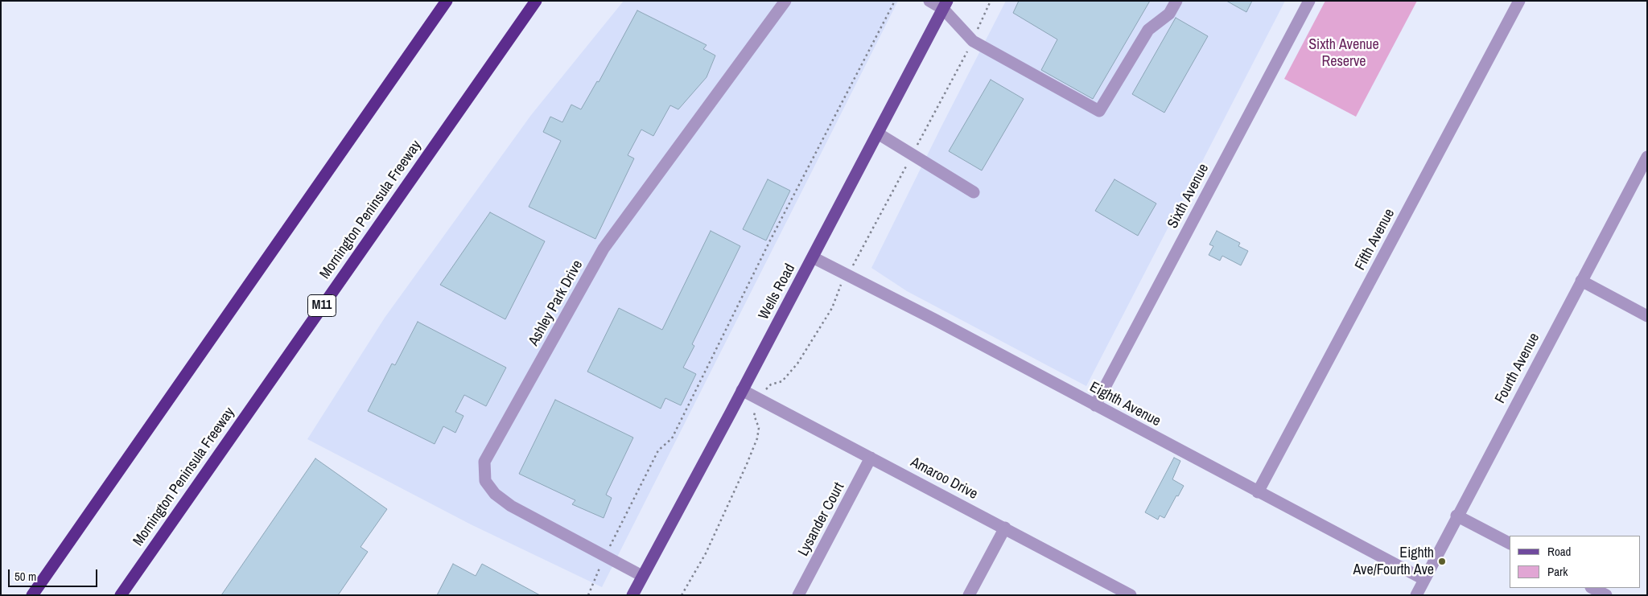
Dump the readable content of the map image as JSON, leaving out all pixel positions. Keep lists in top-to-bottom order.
{
  "streets": {
    "highway": ["Mornington Peninsula Freeway", "M11"],
    "main road": ["Wells Road"],
    "street": [
      "Sixth Avenue",
      "Fifth Avenue",
      "Ashley Park Drive",
      "Fourth Avenue",
      "Eighth Avenue",
      "Amaroo Drive",
      "Lysander Court"
    ]
  },
  "crossings": [
    ["Sixth Avenue", "Eighth Avenue"],
    ["Fifth Avenue", "Eighth Avenue"],
    ["Wells Road", "Ashley Park Drive"],
    ["Wells Road", "Eighth Avenue"],
    ["Wells Road", "Amaroo Drive"],
    ["Fourth Avenue", "Eighth Avenue"],
    ["Amaroo Drive", "Lysander Court"]
  ],
  "parks": ["Sixth Avenue Reserve"],
  "places": ["Eighth Ave/Fourth Ave"],
  "legend": ["Road", "Park"],
  "scale_bar": "50 m"
}
